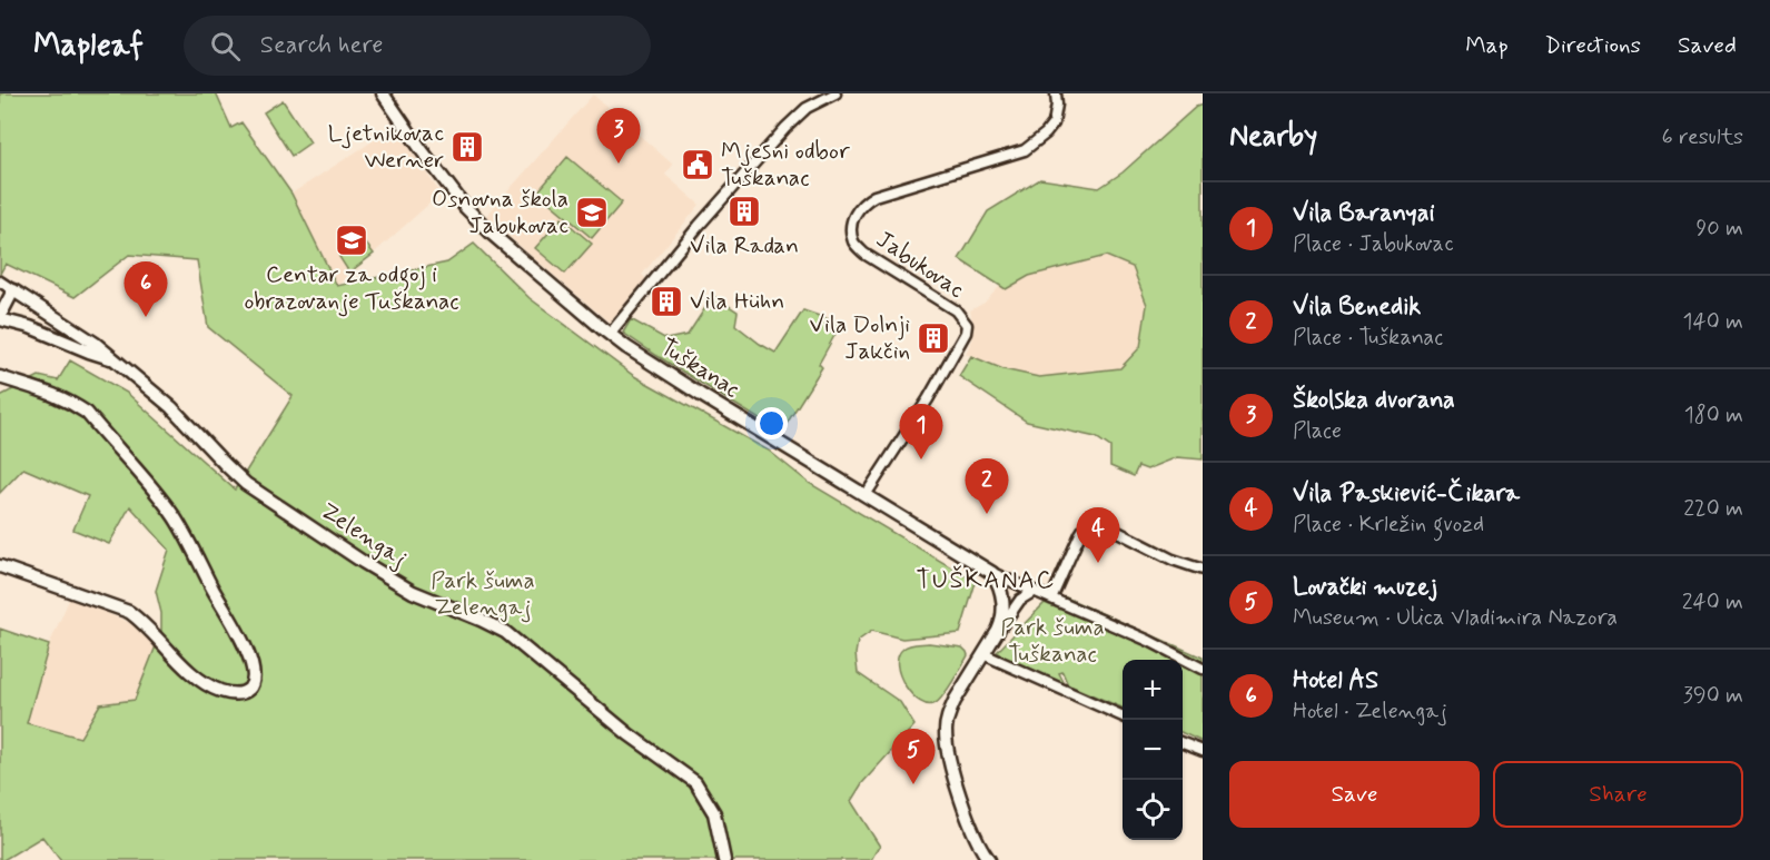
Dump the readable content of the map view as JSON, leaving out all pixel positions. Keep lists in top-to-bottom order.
{
  "streets": {
    "street": ["Jabukovac", "Tuškanac", "Zelengaj"]
  },
  "crossings": [
    ["Jabukovac", "Tuškanac"]
  ],
  "districts": ["TUŠKANAC"],
  "parks": ["Park šuma Zelengaj", "Park šuma Tuškanac"],
  "places": {
    "building": [
      "Ljetnikovac Werner",
      "Vila Radan",
      "Vila Hühn",
      "Vila Dolnji Jakčin"
    ],
    "public building": ["Mjesni odbor Tuškanac"],
    "school or university": ["Osnovna škola Jabukovac", "Centar za odgoj i obrazovanje Tuškanac"]
  },
  "page": {
    "header": "Mapleaf",
    "search": "Search here",
    "nav": ["Map", "Directions", "Saved"],
    "heading": ["Nearby", "6 results"],
    "pins": [
      "3",
      "6",
      "1",
      "2",
      "4",
      "5"
    ],
    "list": [
      {
        "mark": "1",
        "name": "Vila Baranyai",
        "note": "Place · Jabukovac",
        "value": "90 m"
      },
      {
        "mark": "2",
        "name": "Vila Benedik",
        "note": "Place · Tuškanac",
        "value": "140 m"
      },
      {
        "mark": "3",
        "name": "Školska dvorana",
        "note": "Place",
        "value": "180 m"
      },
      {
        "mark": "4",
        "name": "Vila Paskiević-Čikara",
        "note": "Place · Krležin gvozd",
        "value": "220 m"
      },
      {
        "mark": "5",
        "name": "Lovački muzej",
        "note": "Museum · Ulica Vladimira Nazora",
        "value": "240 m"
      },
      {
        "mark": "6",
        "name": "Hotel AS",
        "note": "Hotel · Zelengaj",
        "value": "390 m"
      }
    ],
    "map_buttons": ["+", "−"],
    "buttons": ["Save", "Share"]
  }
}
